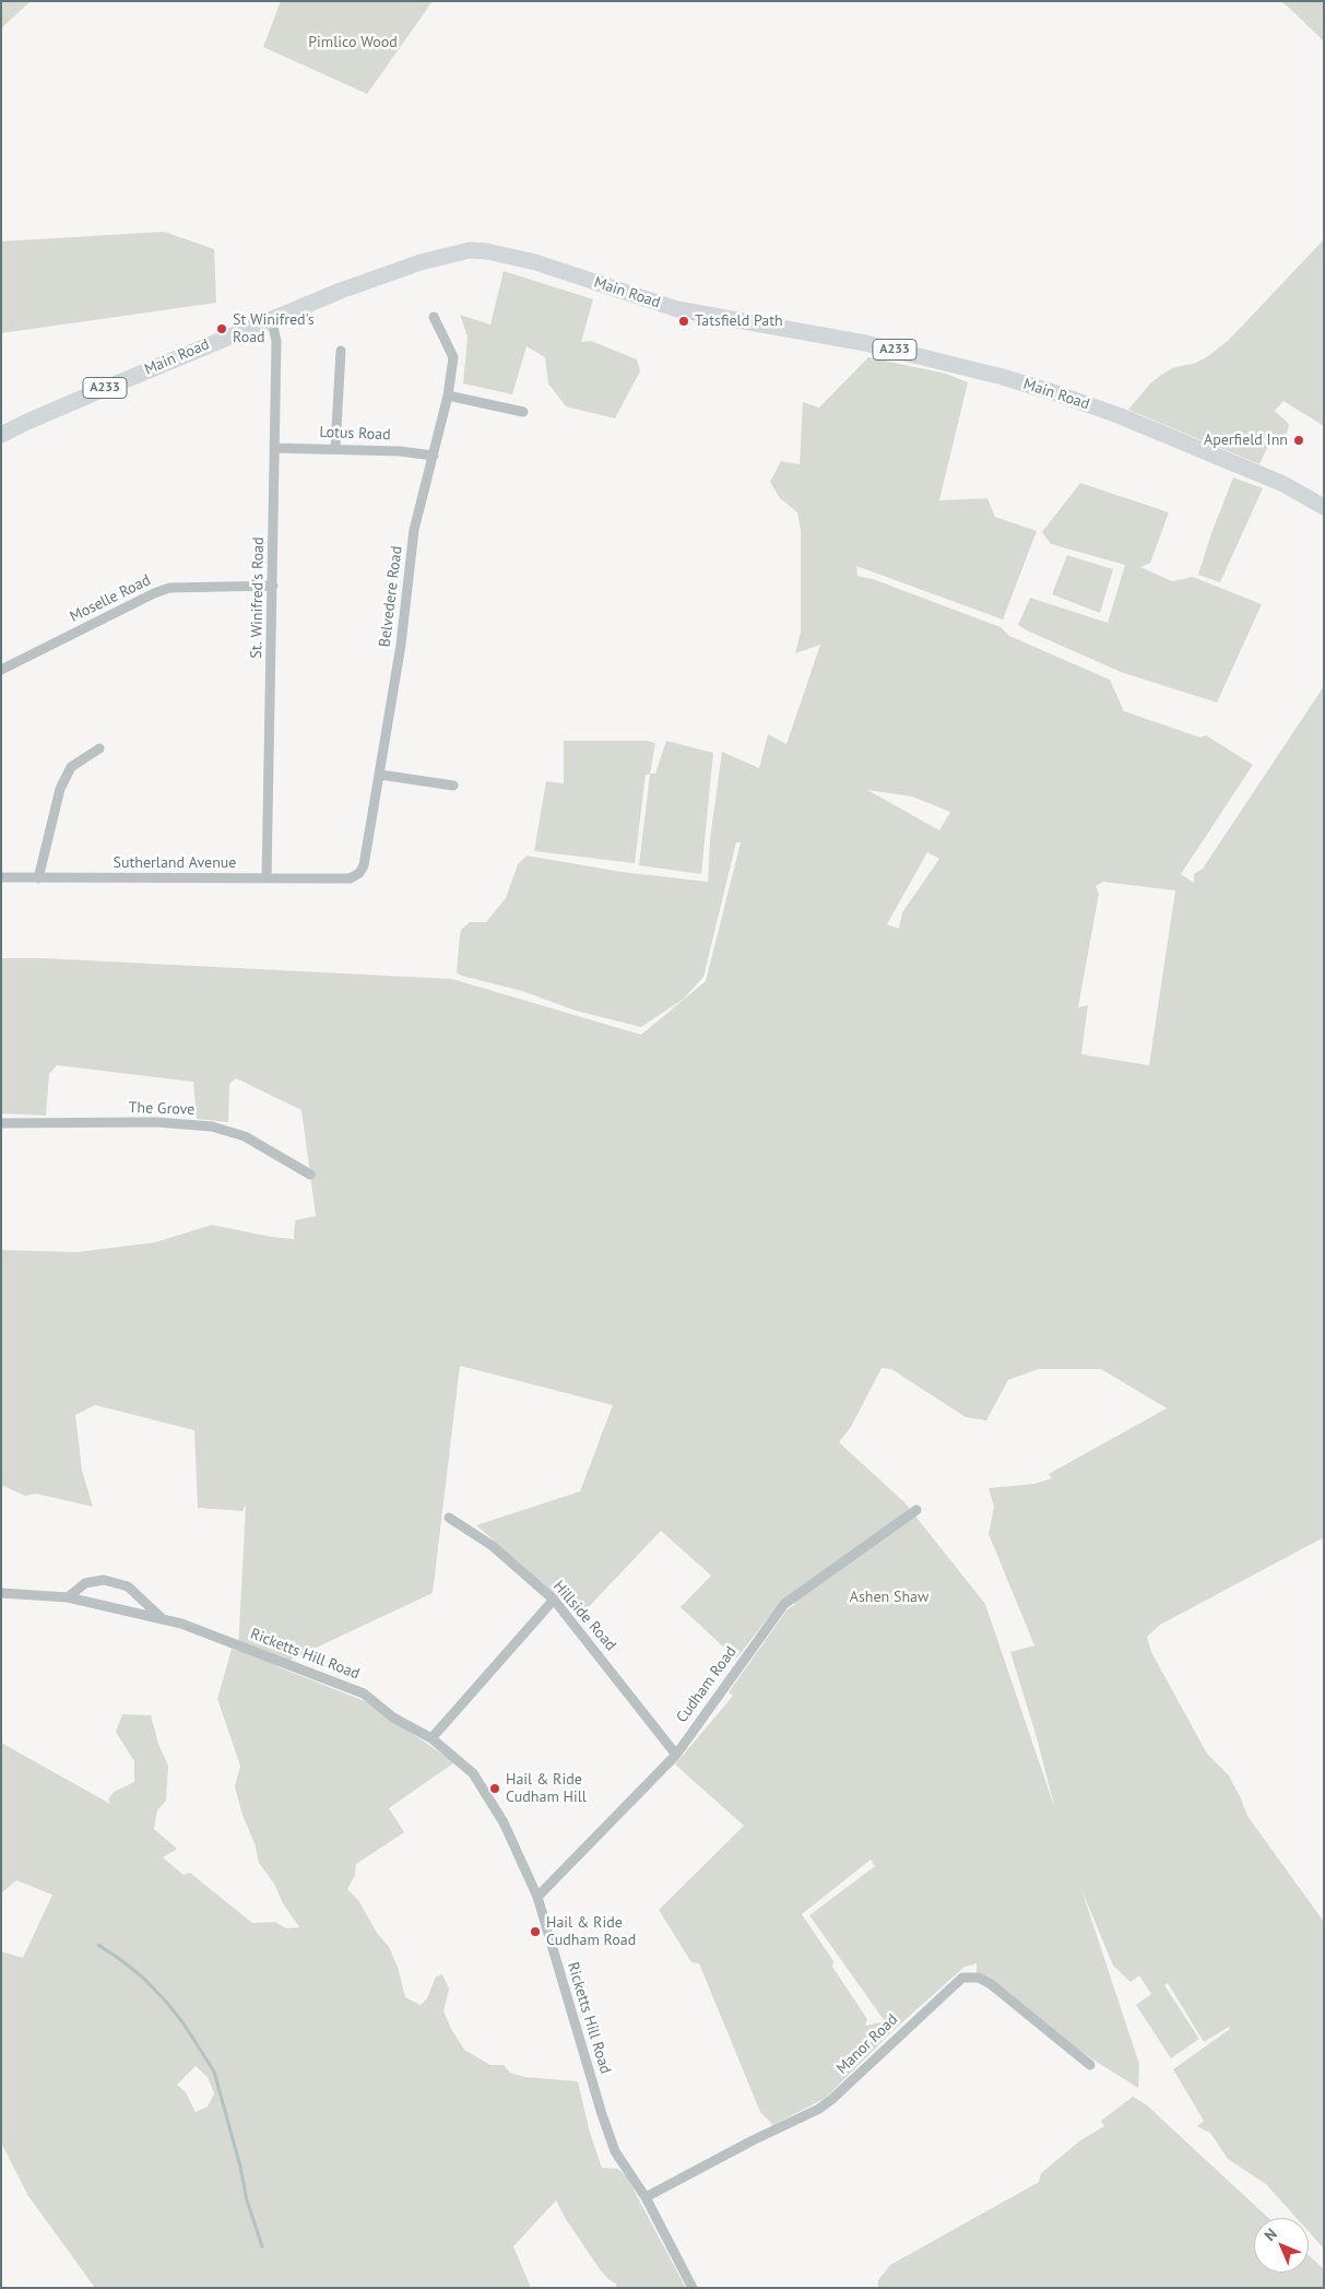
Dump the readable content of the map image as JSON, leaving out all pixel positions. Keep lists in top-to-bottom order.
{
  "streets": {
    "main road": ["Main Road", "A233"],
    "street": [
      "Lotus Road",
      "Belvedere Road",
      "St. Winifred's Road",
      "Moselle Road",
      "Sutherland Avenue",
      "The Grove",
      "Hillside Road",
      "Ricketts Hill Road",
      "Cudham Road",
      "Manor Road"
    ]
  },
  "crossings": [
    ["Main Road", "St. Winifred's Road"],
    ["Lotus Road", "Belvedere Road"],
    ["Lotus Road", "St. Winifred's Road"],
    ["Belvedere Road", "Sutherland Avenue"],
    ["St. Winifred's Road", "Moselle Road"],
    ["St. Winifred's Road", "Sutherland Avenue"],
    ["Hillside Road", "Cudham Road"],
    ["Ricketts Hill Road", "Cudham Road"],
    ["Ricketts Hill Road", "Manor Road"]
  ],
  "parks": ["Pimlico Wood", "Ashen Shaw"],
  "places": [
    "Tatsfield Path",
    "St Winifred's Road",
    "Aperfield Inn",
    "Hail & Ride Cudham Hill",
    "Hail & Ride Cudham Road"
  ],
  "north": "top left"
}
